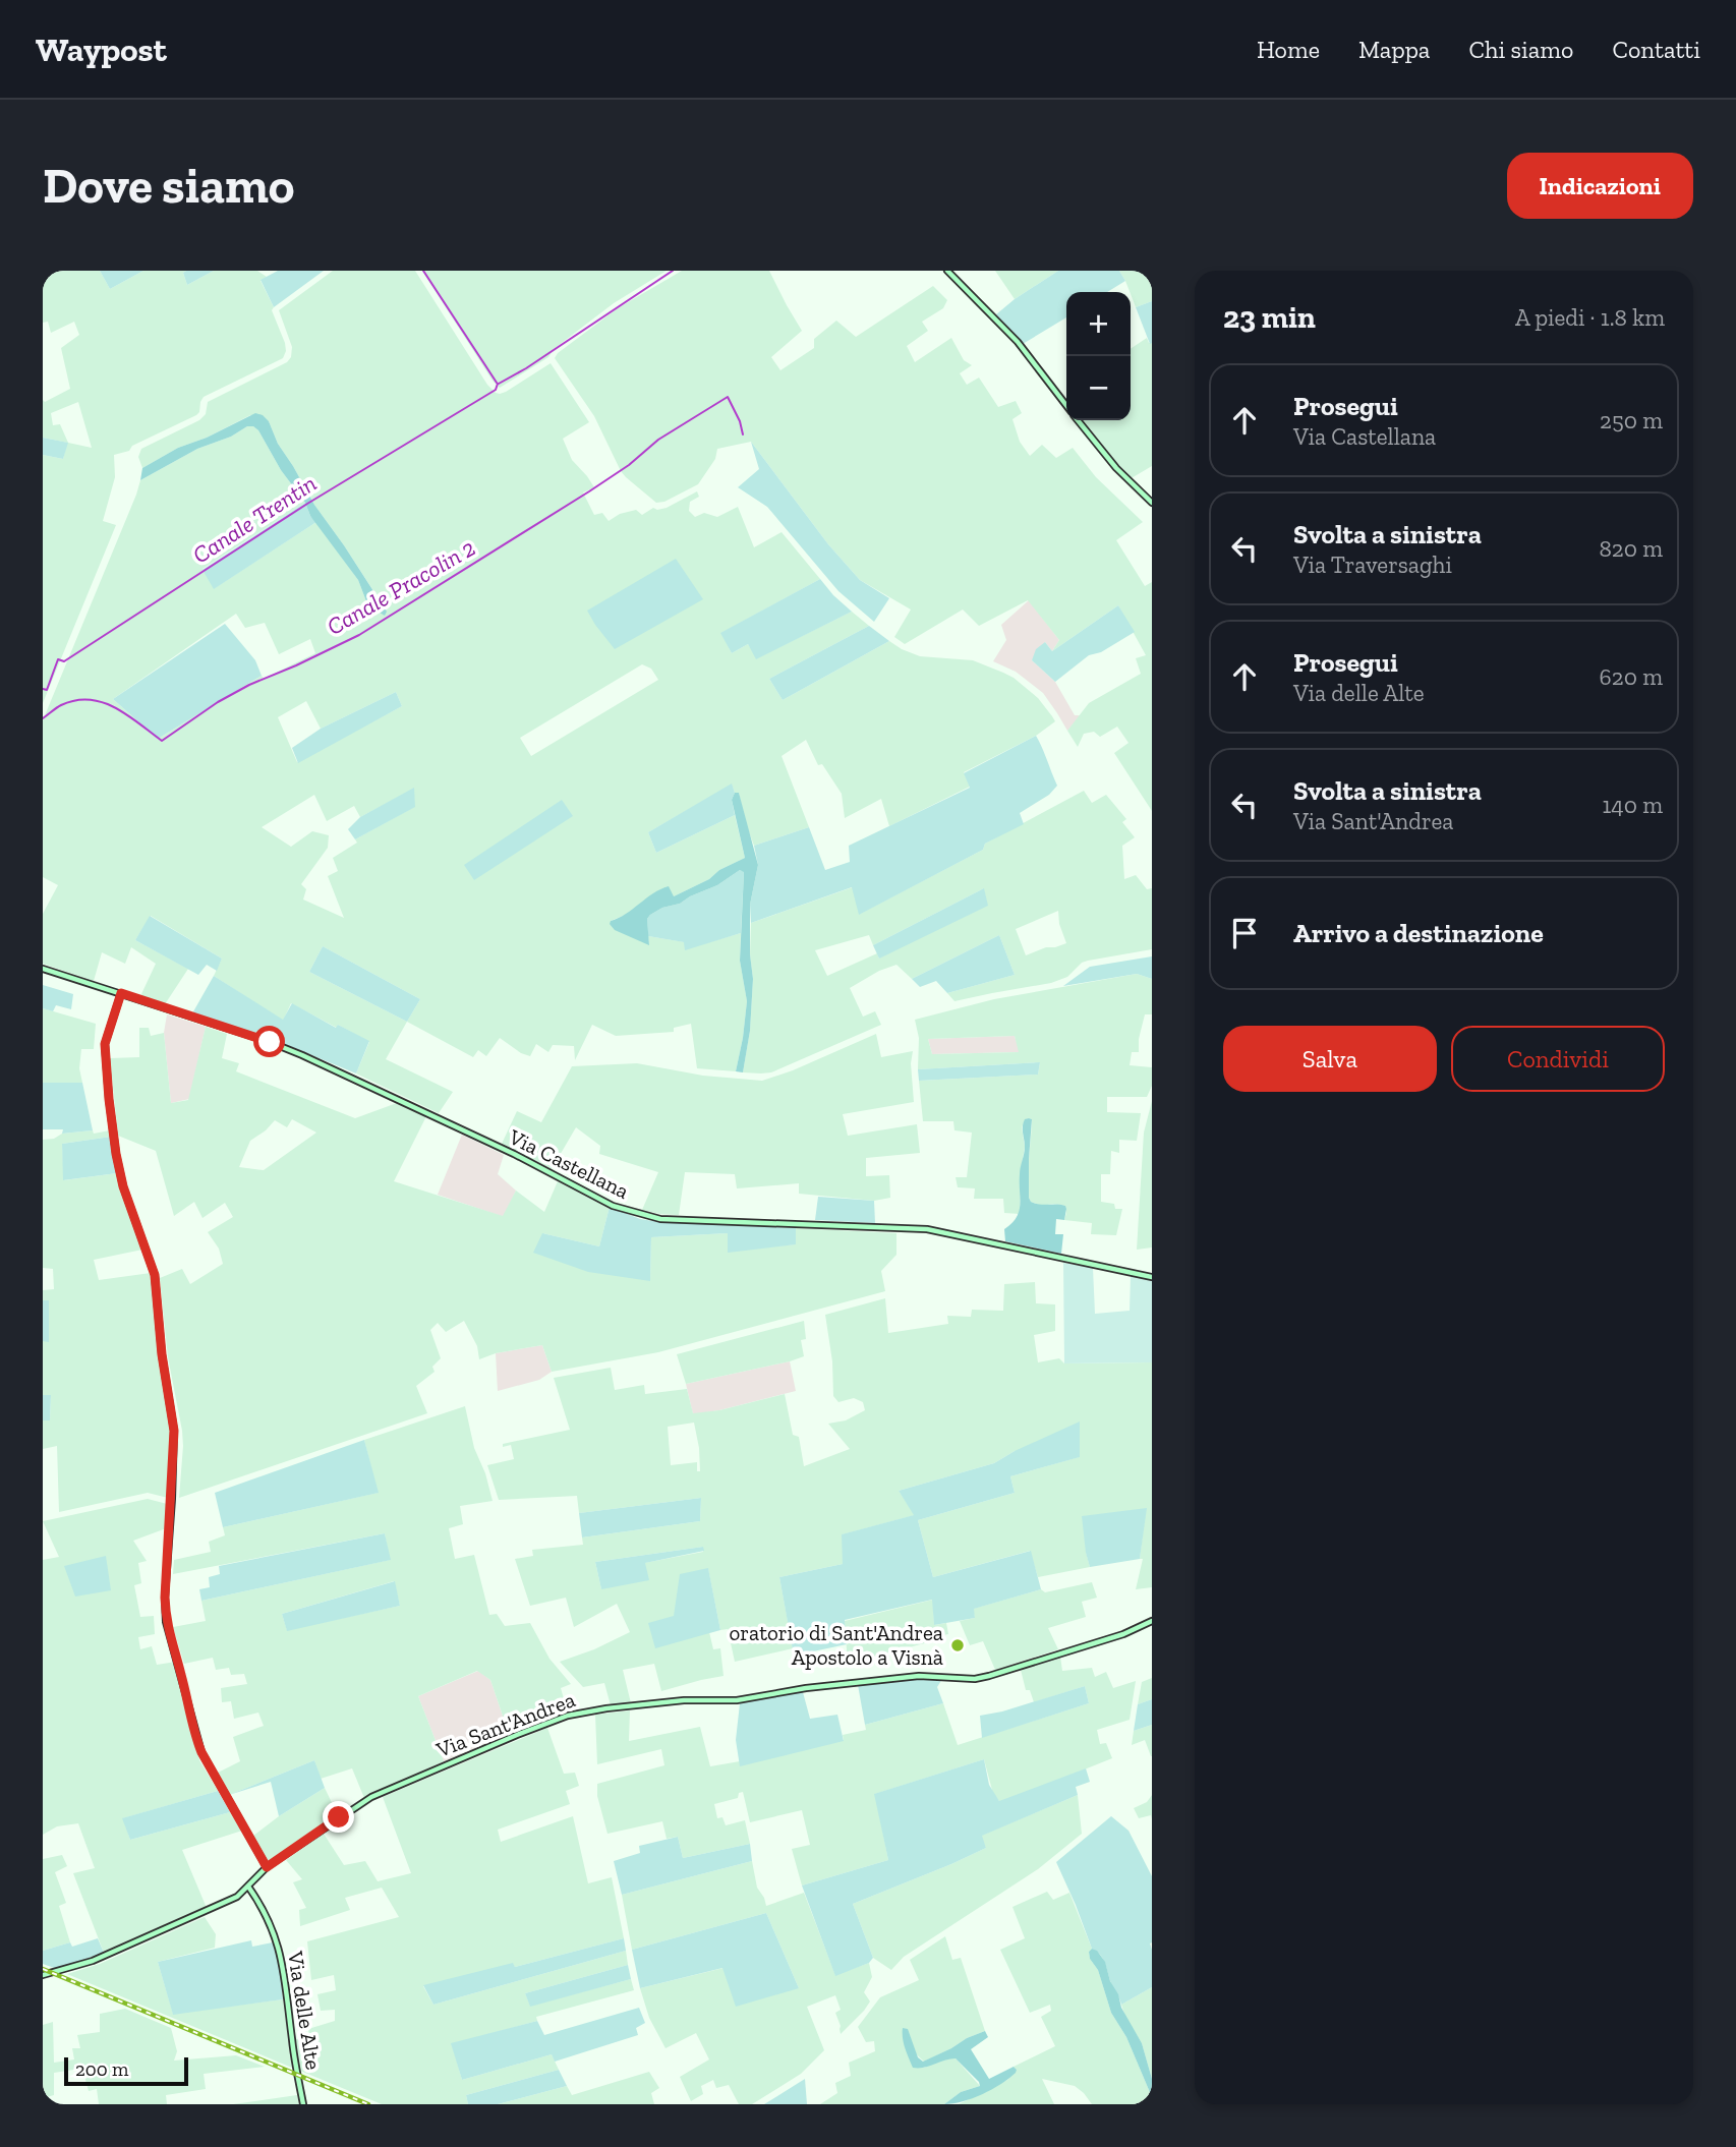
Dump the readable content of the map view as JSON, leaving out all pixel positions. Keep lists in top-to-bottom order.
{
  "streets": {
    "street": ["Via Castellana", "Via Sant'Andrea", "Via delle Alte"]
  },
  "crossings": [
    ["Via Sant'Andrea", "Via delle Alte"]
  ],
  "water": ["Canale Trentin", "Canale Pracolin 2"],
  "places": ["oratorio di Sant'Andrea Apostolo a Visnà"],
  "scale_bar": "200 m",
  "page": {
    "header": "Waypost",
    "nav": [
      "Home",
      "Mappa",
      "Chi siamo",
      "Contatti"
    ],
    "buttons": [
      "Indicazioni",
      ["Salva", "Condividi"]
    ],
    "title": "Dove siamo",
    "heading": ["23 min", "A piedi · 1.8 km"],
    "map_buttons": ["+", "−"],
    "list": [
      ["Prosegui", "Via Castellana", "250 m"],
      ["Svolta a sinistra", "Via Traversaghi", "820 m"],
      ["Prosegui", "Via delle Alte", "620 m"],
      ["Svolta a sinistra", "Via Sant'Andrea", "140 m"],
      "Arrivo a destinazione"
    ],
    "scale": "200 m"
  }
}
